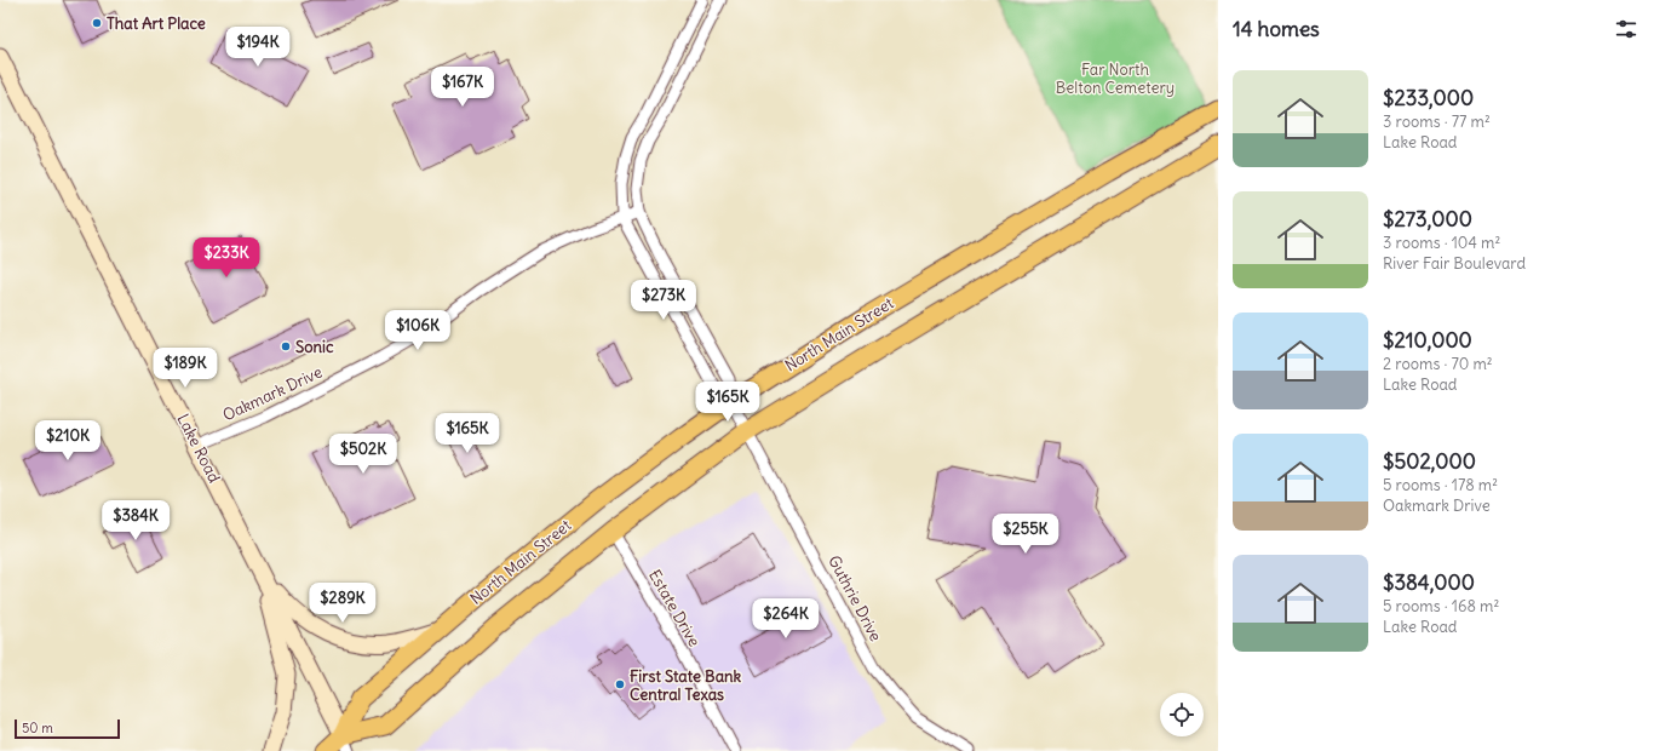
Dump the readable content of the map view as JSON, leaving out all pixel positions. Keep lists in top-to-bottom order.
{
  "streets": {
    "main road": ["North Main Street", "Lake Road"],
    "street": ["Oakmark Drive", "Guthrie Drive", "Estate Drive"]
  },
  "crossings": [
    ["North Main Street", "Lake Road"],
    ["North Main Street", "Guthrie Drive"],
    ["Oakmark Drive", "Lake Road"]
  ],
  "parks": ["Far North Belton Cemetery"],
  "places": ["That Art Place", "Sonic", "First State Bank Central Texas"],
  "scale_bar": "50 m",
  "page": {
    "heading": "14 homes",
    "price": [
      "$194K",
      "$167K",
      "$233K",
      "$273K",
      "$106K",
      "$189K",
      "$165K",
      "$165K",
      "$210K",
      "$502K",
      "$384K",
      "$255K",
      "$289K",
      "$264K"
    ],
    "list": [
      {
        "name": "$233,000",
        "note": "3 rooms · 77 m² · Lake Road"
      },
      {
        "name": "$273,000",
        "note": "3 rooms · 104 m² · River Fair Boulevard"
      },
      {
        "name": "$210,000",
        "note": "2 rooms · 70 m² · Lake Road"
      },
      {
        "name": "$502,000",
        "note": "5 rooms · 178 m² · Oakmark Drive"
      },
      {
        "name": "$384,000",
        "note": "5 rooms · 168 m² · Lake Road"
      }
    ],
    "scale": "50 m"
  }
}
